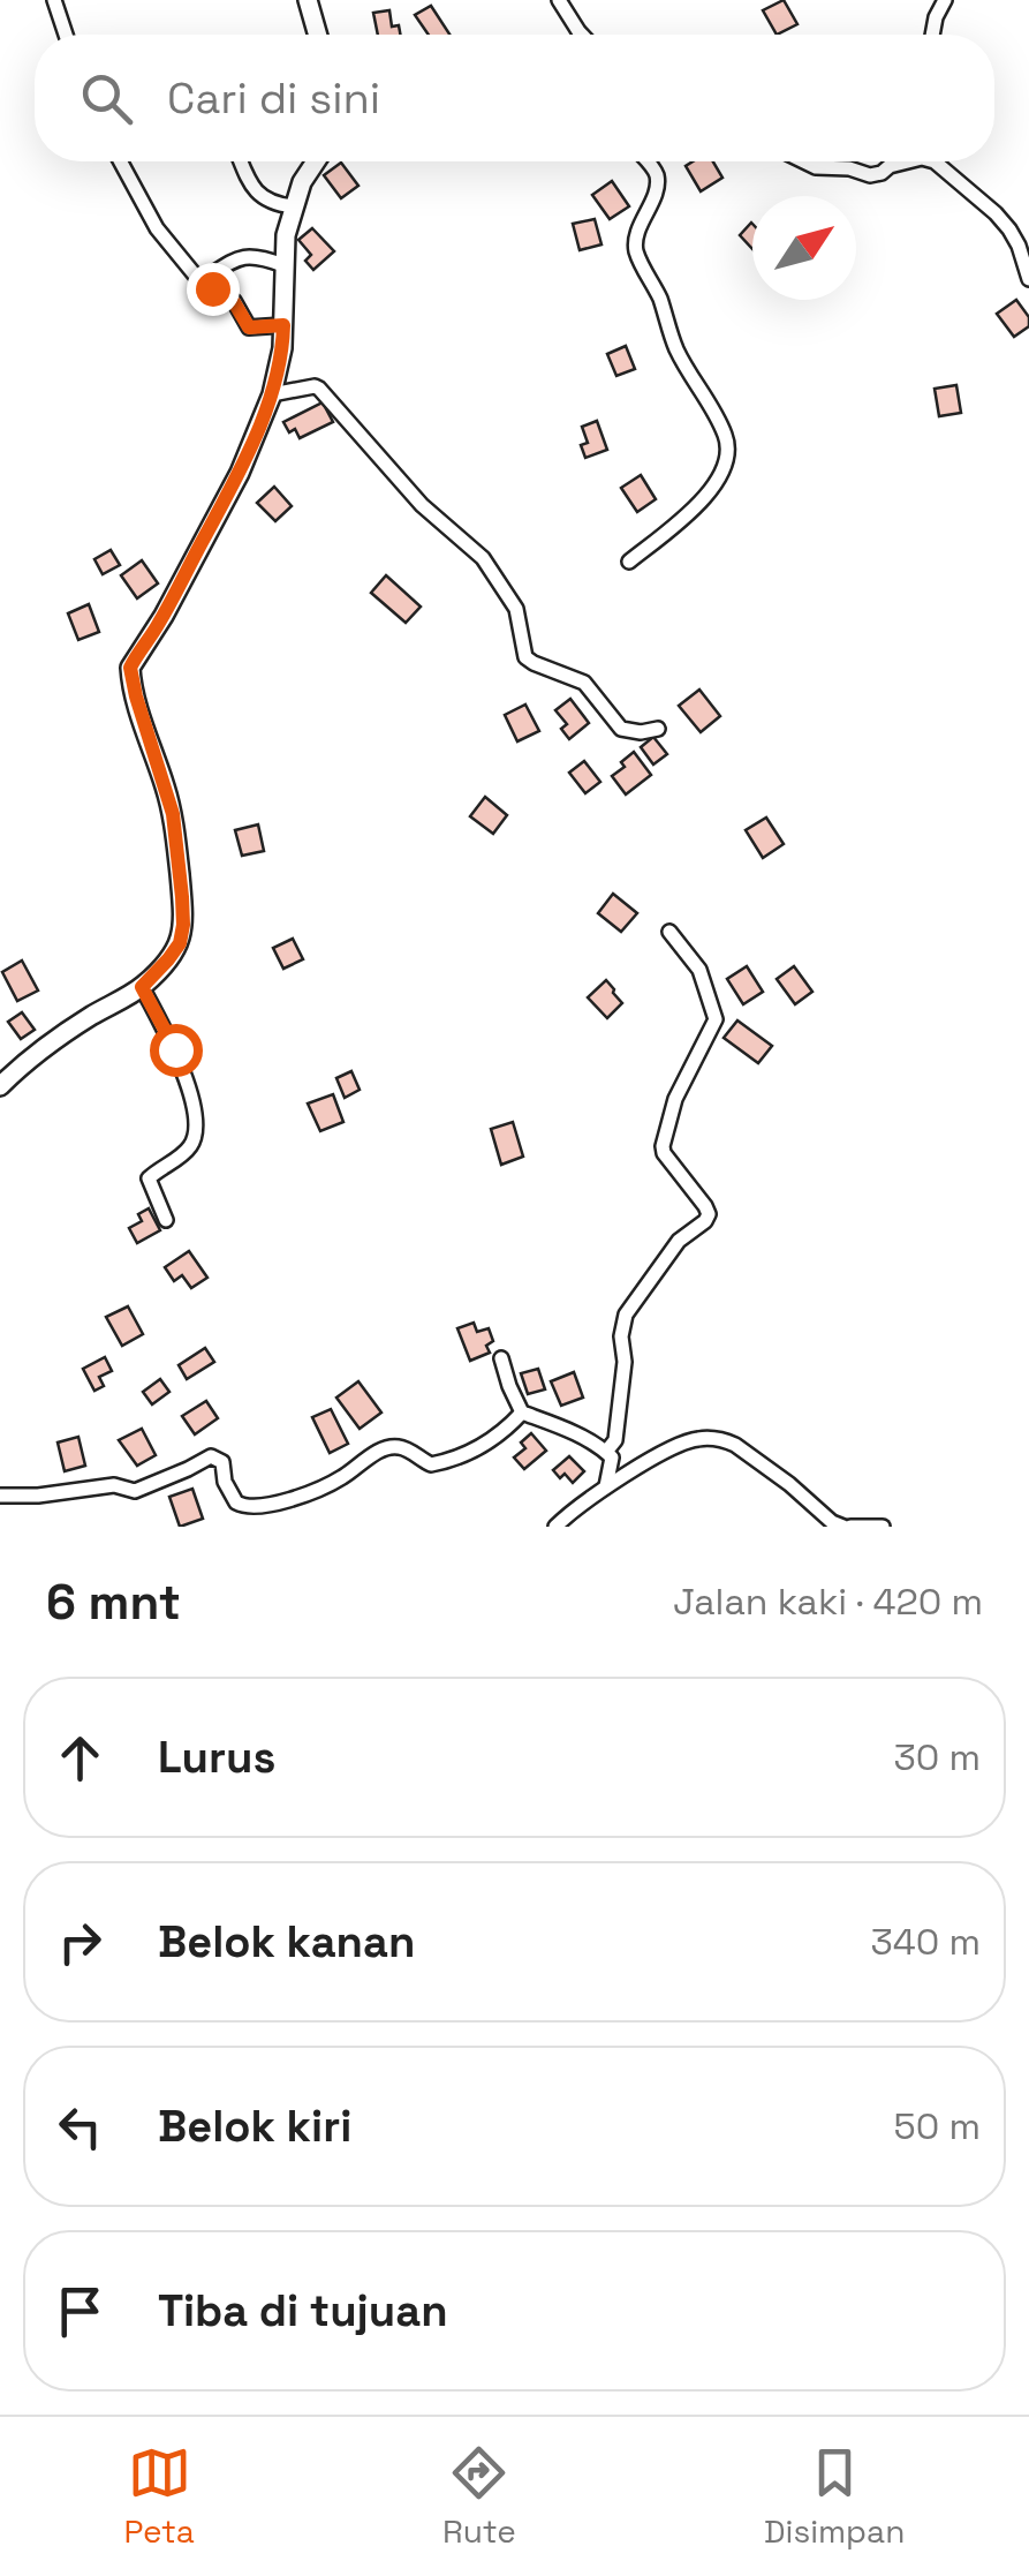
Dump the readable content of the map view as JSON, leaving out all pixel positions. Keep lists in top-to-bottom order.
{
  "north": "top right",
  "page": {
    "search": "Cari di sini",
    "heading": ["6 mnt", "Jalan kaki · 420 m"],
    "list": [
      ["Lurus", "30 m"],
      ["Belok kanan", "340 m"],
      ["Belok kiri", "50 m"],
      "Tiba di tujuan"
    ],
    "nav": ["Peta", "Rute", "Disimpan"]
  }
}
